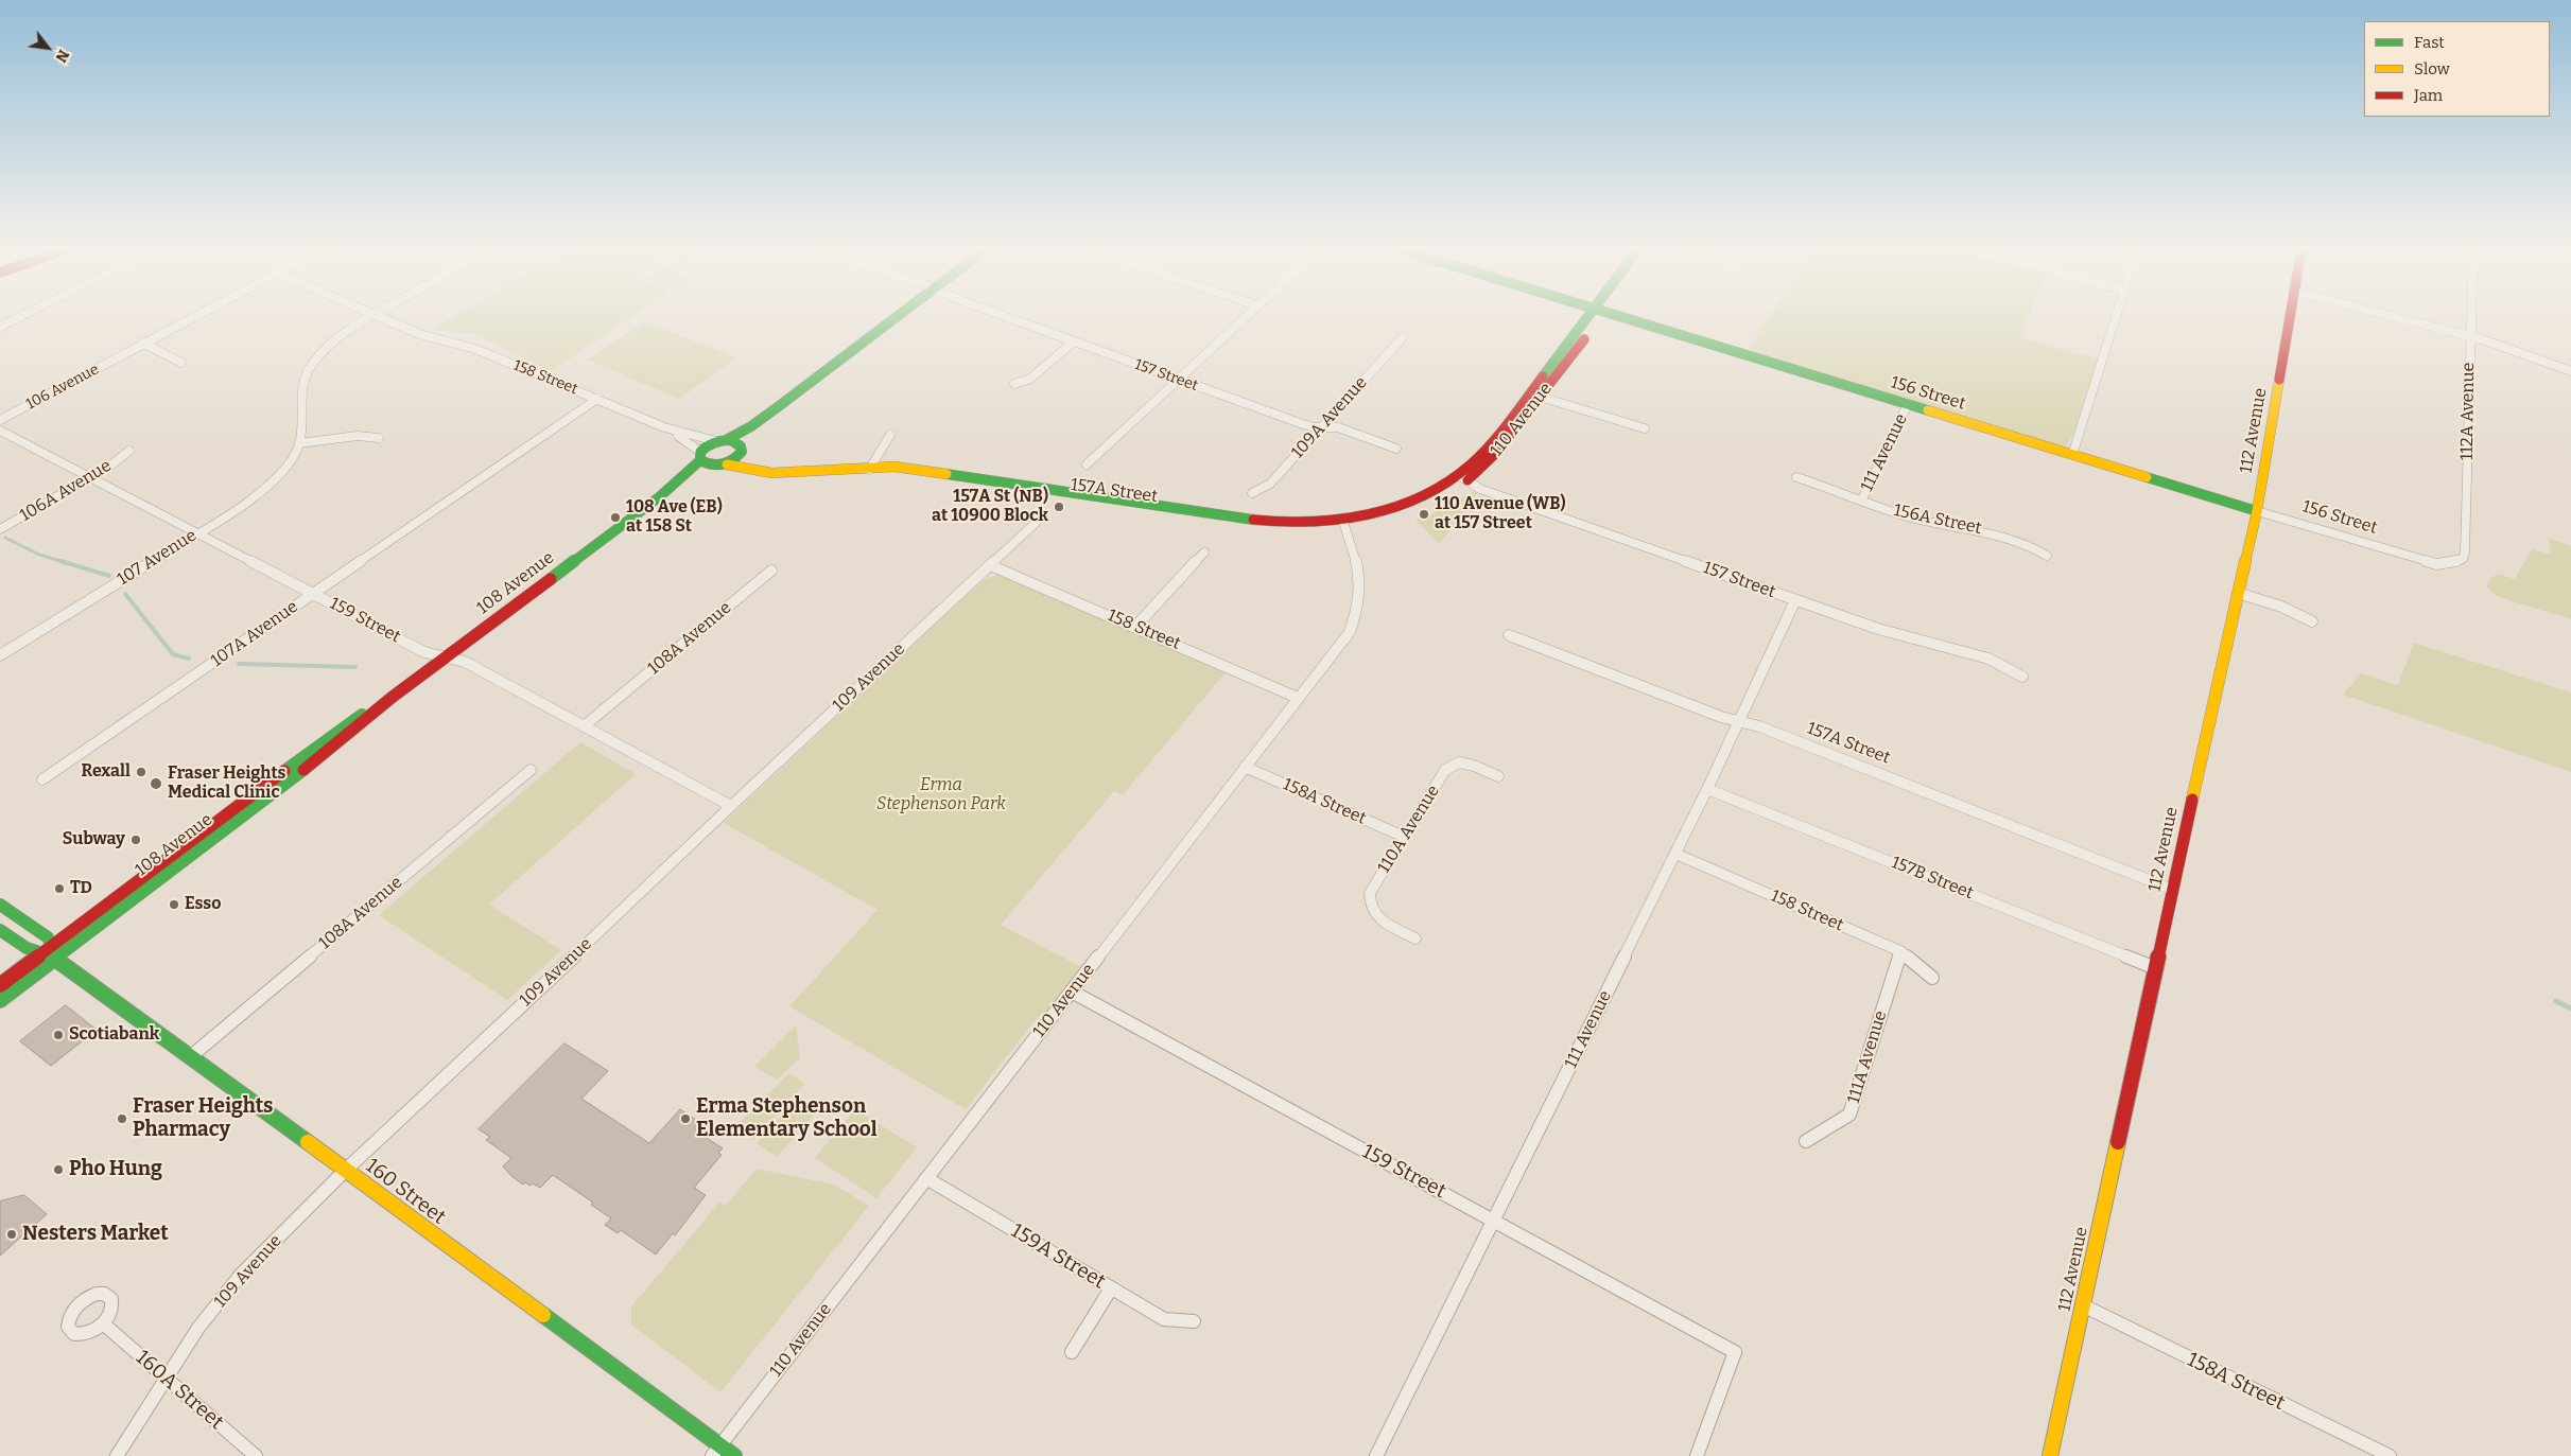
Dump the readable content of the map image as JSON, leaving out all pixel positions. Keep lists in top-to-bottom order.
{
  "streets": {
    "main road": [
      "156 Street",
      "110 Avenue",
      "112 Avenue",
      "157A Street",
      "108 Avenue",
      "160 Street"
    ],
    "street": [
      "157 Street",
      "158 Street",
      "106 Avenue",
      "112A Avenue",
      "109A Avenue",
      "111 Avenue",
      "106A Avenue",
      "156A Street",
      "107 Avenue",
      "159 Street",
      "107A Avenue",
      "108A Avenue",
      "109 Avenue",
      "158A Street",
      "110A Avenue",
      "157B Street",
      "111A Avenue",
      "159A Street",
      "160A Street"
    ]
  },
  "crossings": [
    ["157 Street", "109A Avenue"],
    ["157 Street", "110 Avenue"],
    ["157 Street", "111 Avenue"],
    ["158 Street", "110 Avenue"],
    ["158 Street", "111 Avenue"],
    ["158 Street", "157A Street"],
    ["158 Street", "108 Avenue"],
    ["158 Street", "107A Avenue"],
    ["158 Street", "109 Avenue"],
    ["158 Street", "111A Avenue"],
    ["156 Street", "112A Avenue"],
    ["156 Street", "112 Avenue"],
    ["156 Street", "111 Avenue"],
    ["110 Avenue", "157A Street"],
    ["110 Avenue", "159 Street"],
    ["110 Avenue", "158A Street"],
    ["110 Avenue", "160 Street"],
    ["110 Avenue", "159A Street"],
    ["112 Avenue", "157A Street"],
    ["112 Avenue", "158A Street"],
    ["112 Avenue", "157B Street"],
    ["111 Avenue", "157A Street"],
    ["111 Avenue", "156A Street"],
    ["111 Avenue", "159 Street"],
    ["111 Avenue", "157B Street"],
    ["106A Avenue", "159 Street"],
    ["157A Street", "108 Avenue"],
    ["107 Avenue", "159 Street"],
    ["108 Avenue", "159 Street"],
    ["108 Avenue", "160 Street"],
    ["159 Street", "107A Avenue"],
    ["159 Street", "108A Avenue"],
    ["159 Street", "109 Avenue"],
    ["108A Avenue", "160 Street"],
    ["109 Avenue", "160 Street"],
    ["109 Avenue", "160A Street"],
    ["158A Street", "110A Avenue"]
  ],
  "parks": ["Erma Stephenson Park"],
  "places": [
    "157A St (NB) at 10900 Block",
    "110 Avenue (WB) at 157 Street",
    "108 Ave (EB) at 158 St",
    "Rexall",
    "Fraser Heights Medical Clinic",
    "Subway",
    "TD",
    "Esso",
    "Scotiabank",
    "Fraser Heights Pharmacy",
    "Erma Stephenson Elementary School",
    "Pho Hung",
    "Nesters Market"
  ],
  "legend": ["Fast", "Slow", "Jam"],
  "north": "bottom right"
}
